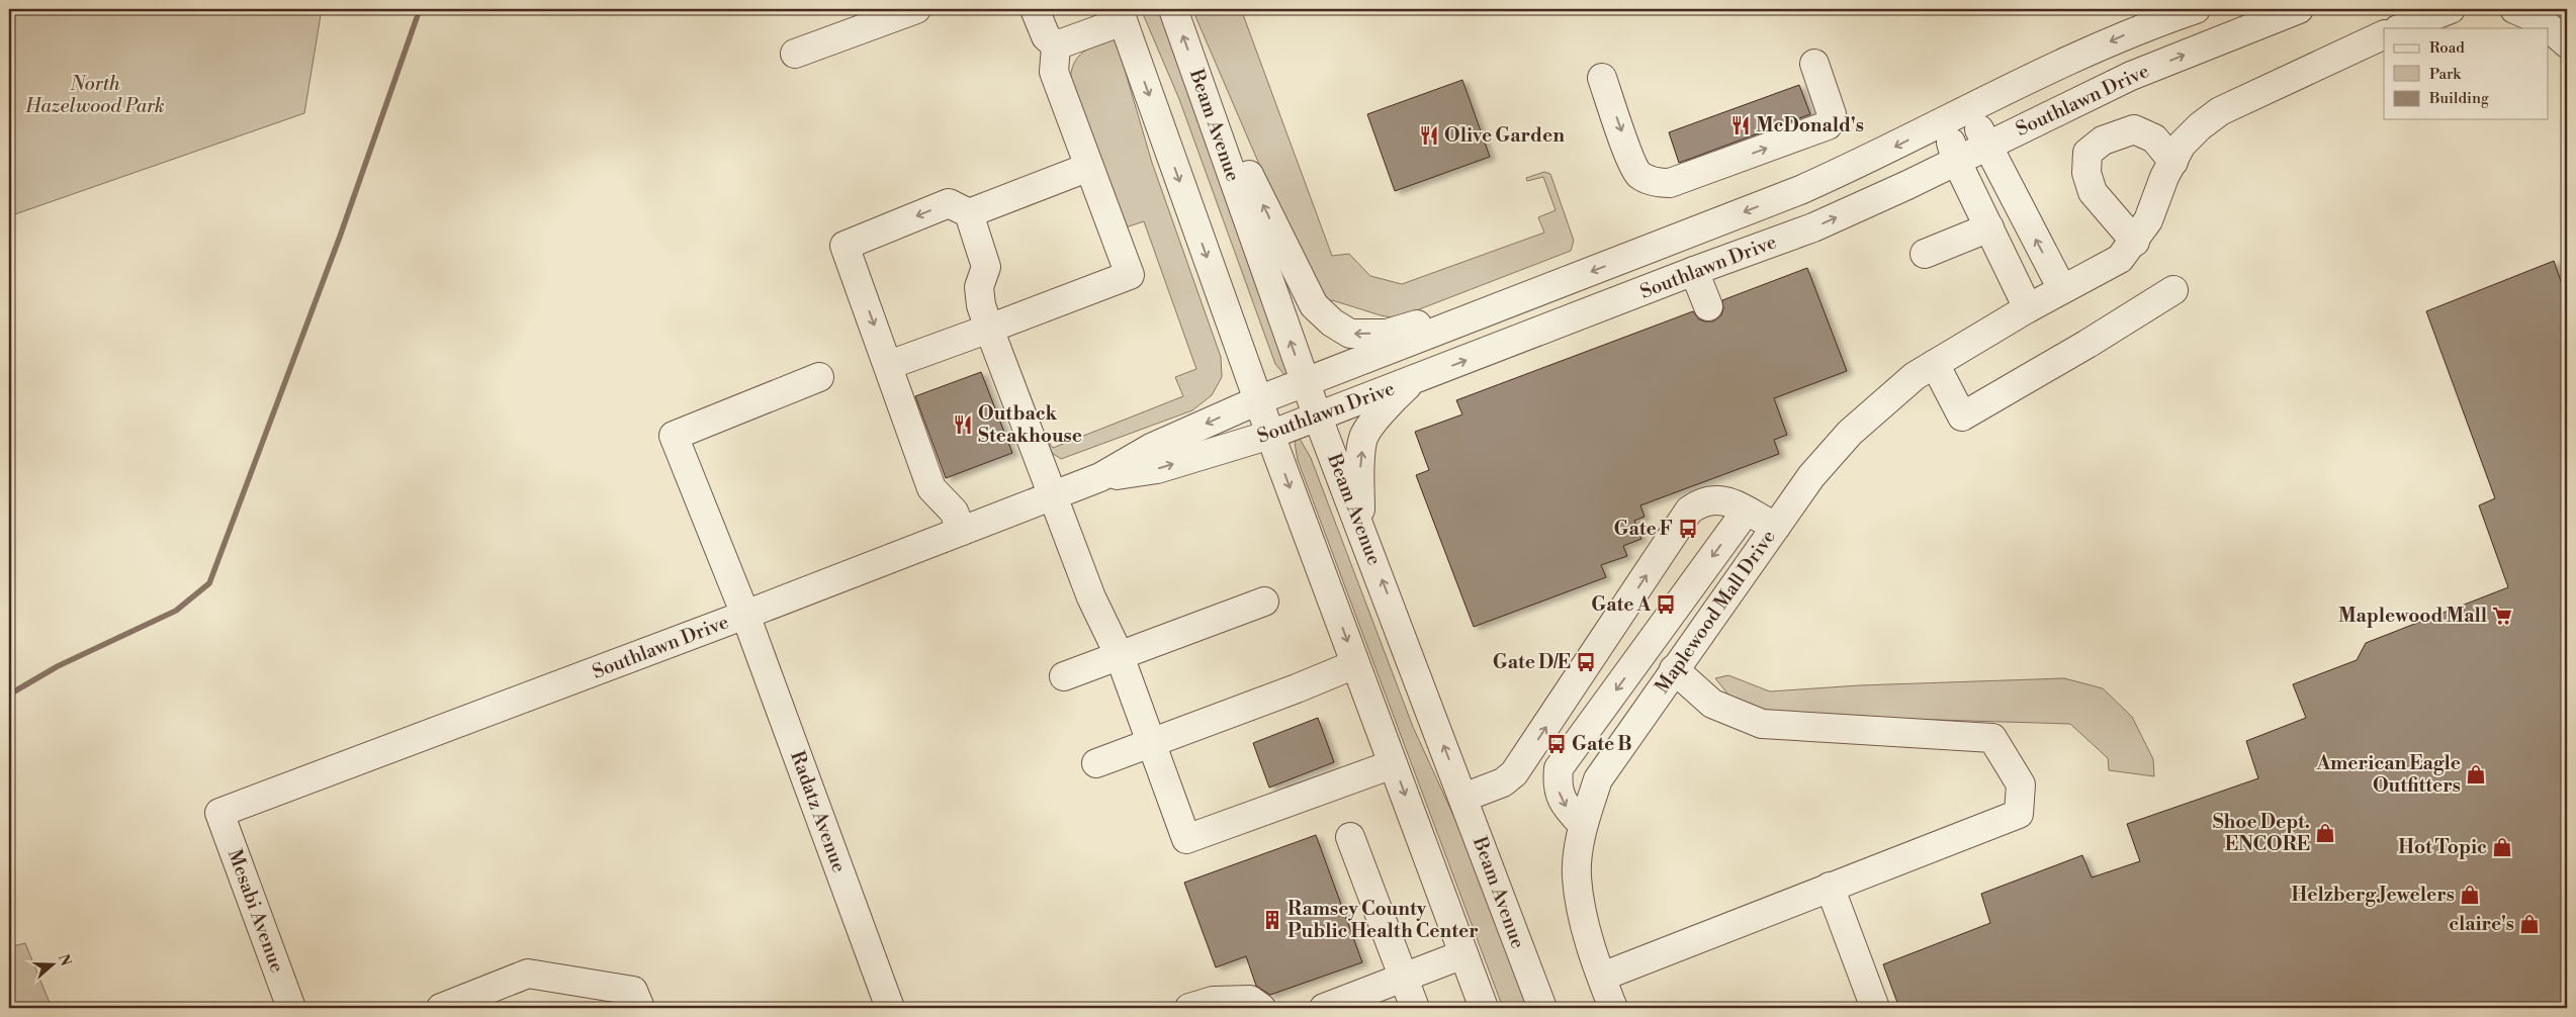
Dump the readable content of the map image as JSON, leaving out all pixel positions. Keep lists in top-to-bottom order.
{
  "streets": {
    "street": [
      "Southlawn Drive",
      "Beam Avenue",
      "Maplewood Mall Drive",
      "Radatz Avenue",
      "Mesabi Avenue"
    ]
  },
  "crossings": [
    ["Southlawn Drive", "Beam Avenue"],
    ["Southlawn Drive", "Radatz Avenue"],
    ["Southlawn Drive", "Mesabi Avenue"]
  ],
  "parks": ["North Hazelwood Park"],
  "places": {
    "restaurant": ["McDonald's", "Olive Garden", "Outback Steakhouse"],
    "bus stop": [
      "Gate F",
      "Gate A",
      "Gate D/E",
      "Gate B"
    ],
    "supermarket": ["Maplewood Mall"],
    "shop": [
      "American Eagle Outfitters",
      "Shoe Dept. ENCORE",
      "Hot Topic",
      "Helzberg Jewelers",
      "claire's"
    ],
    "building": ["Ramsey County Public Health Center"]
  },
  "legend": ["Road", "Park", "Building"],
  "north": "right"
}
